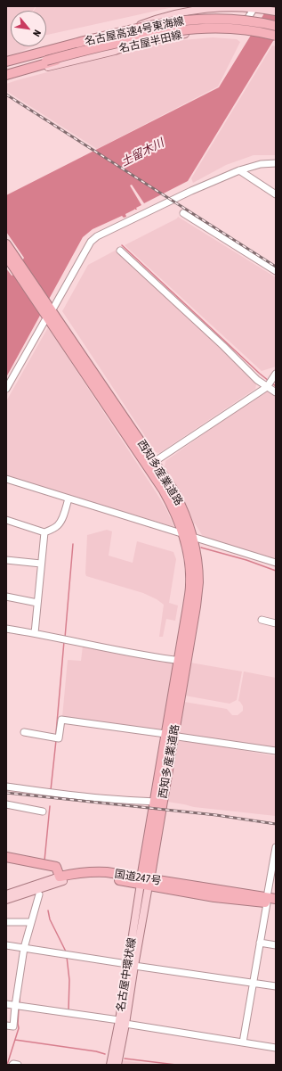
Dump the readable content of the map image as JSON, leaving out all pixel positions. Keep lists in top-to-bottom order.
{
  "streets": {
    "highway": ["名古屋高速4号東海線", "西知多産業道路", "国道247号"],
    "main road": ["名古屋半田線", "名古屋中環状線"]
  },
  "crossings": [
    ["名古屋高速4号東海線", "名古屋半田線"],
    ["西知多産業道路", "国道247号"],
    ["西知多産業道路", "名古屋中環状線"],
    ["国道247号", "名古屋中環状線"]
  ],
  "water": ["土留木川"],
  "north": "bottom right"
}
